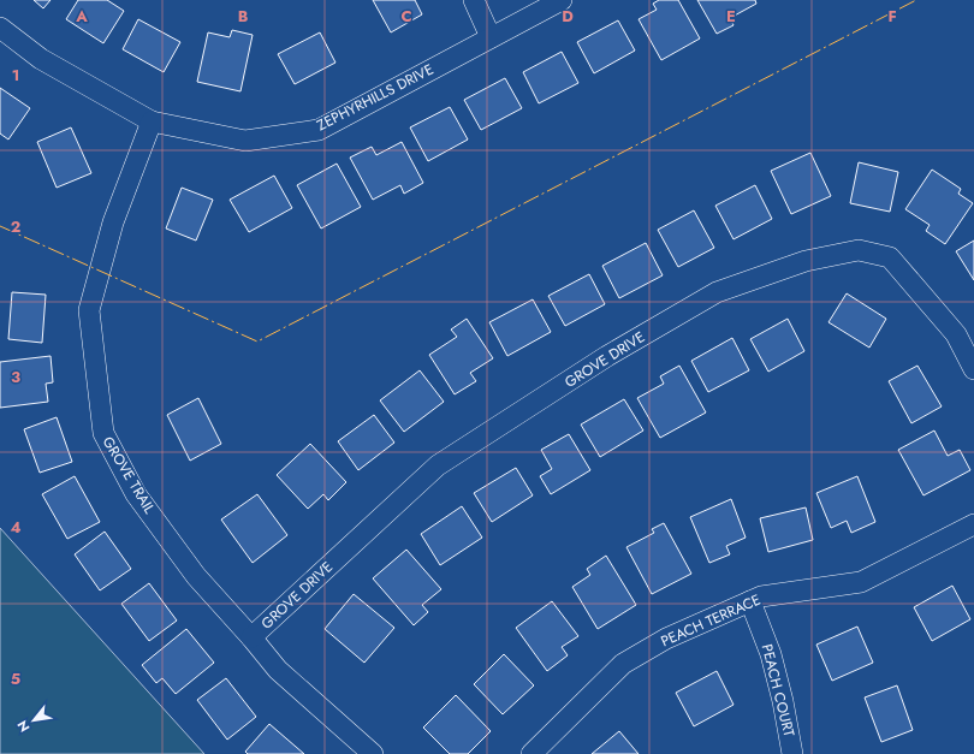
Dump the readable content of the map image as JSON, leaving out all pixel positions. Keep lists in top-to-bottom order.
{
  "streets": {
    "street": [
      "ZEPHYRHILLS DRIVE",
      "GROVE DRIVE",
      "GROVE TRAIL",
      "PEACH TERRACE",
      "PEACH COURT"
    ]
  },
  "crossings": [
    ["ZEPHYRHILLS DRIVE", "GROVE TRAIL"],
    ["GROVE DRIVE", "GROVE TRAIL"],
    ["PEACH TERRACE", "PEACH COURT"]
  ],
  "north": "bottom left",
  "grid": {
    "columns": [
      "A",
      "B",
      "C",
      "D",
      "E",
      "F"
    ],
    "rows": [
      "1",
      "2",
      "3",
      "4",
      "5"
    ]
  }
}
